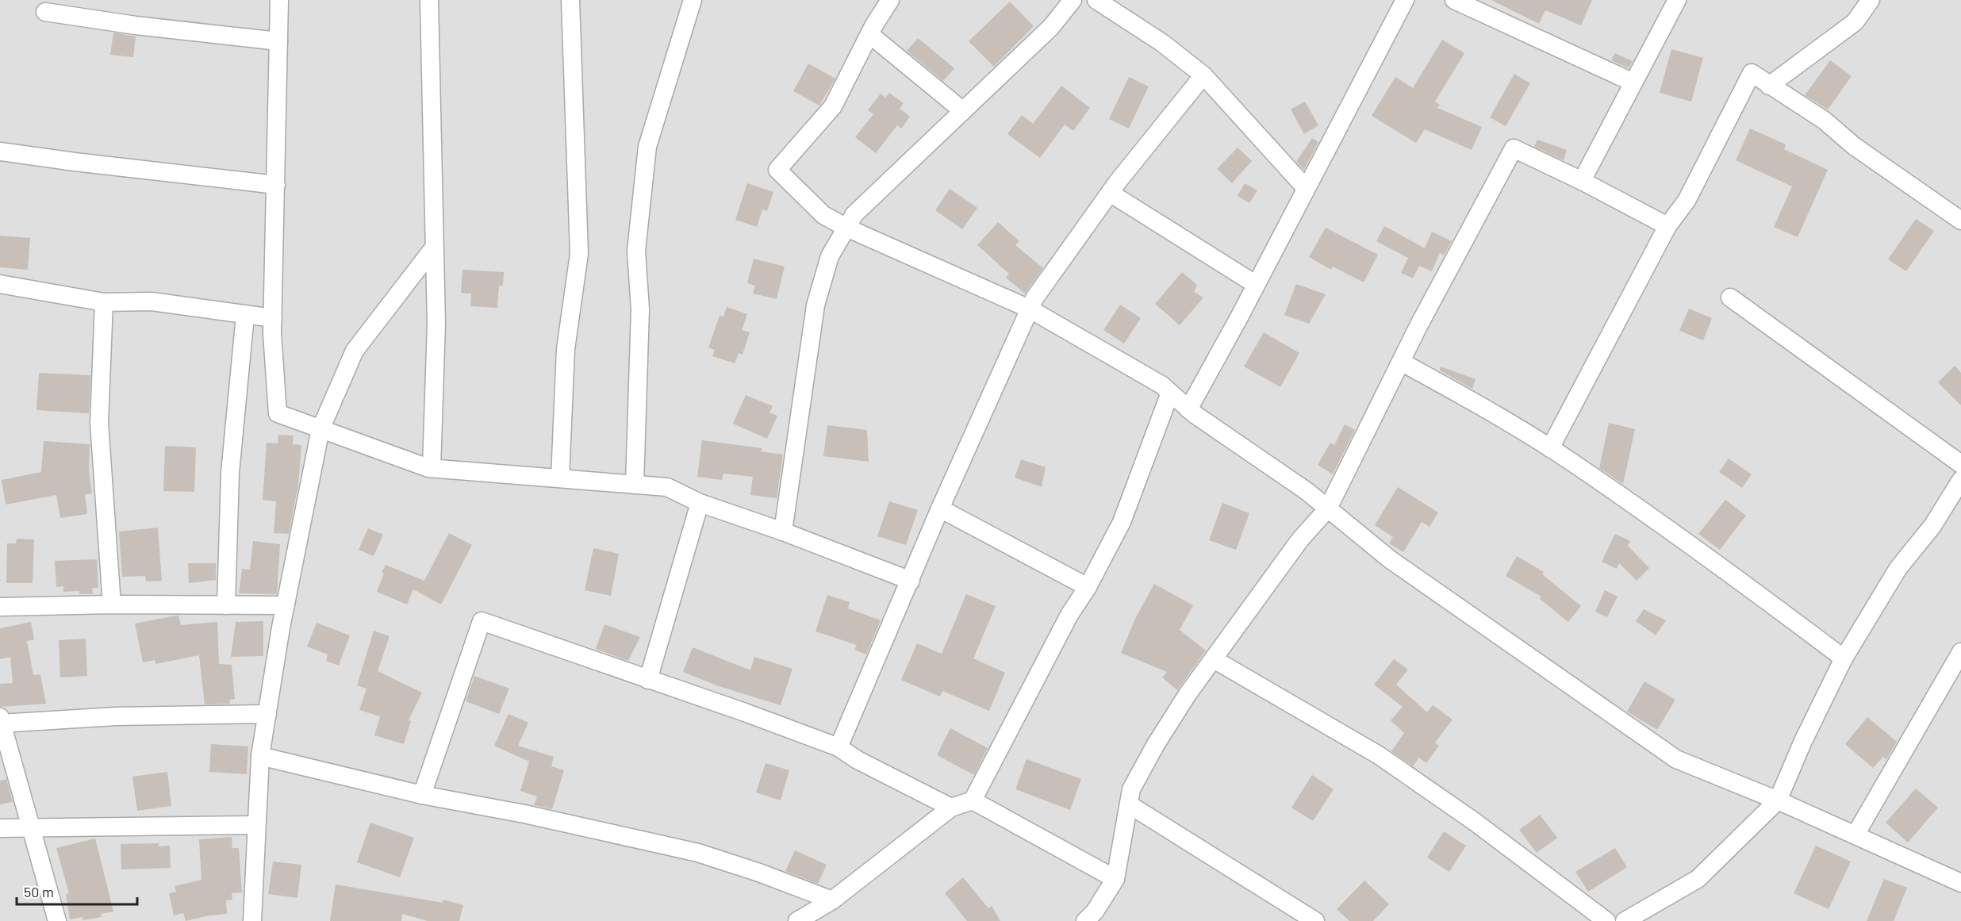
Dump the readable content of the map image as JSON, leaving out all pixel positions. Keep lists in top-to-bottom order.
{
  "scale_bar": "50 m"
}
